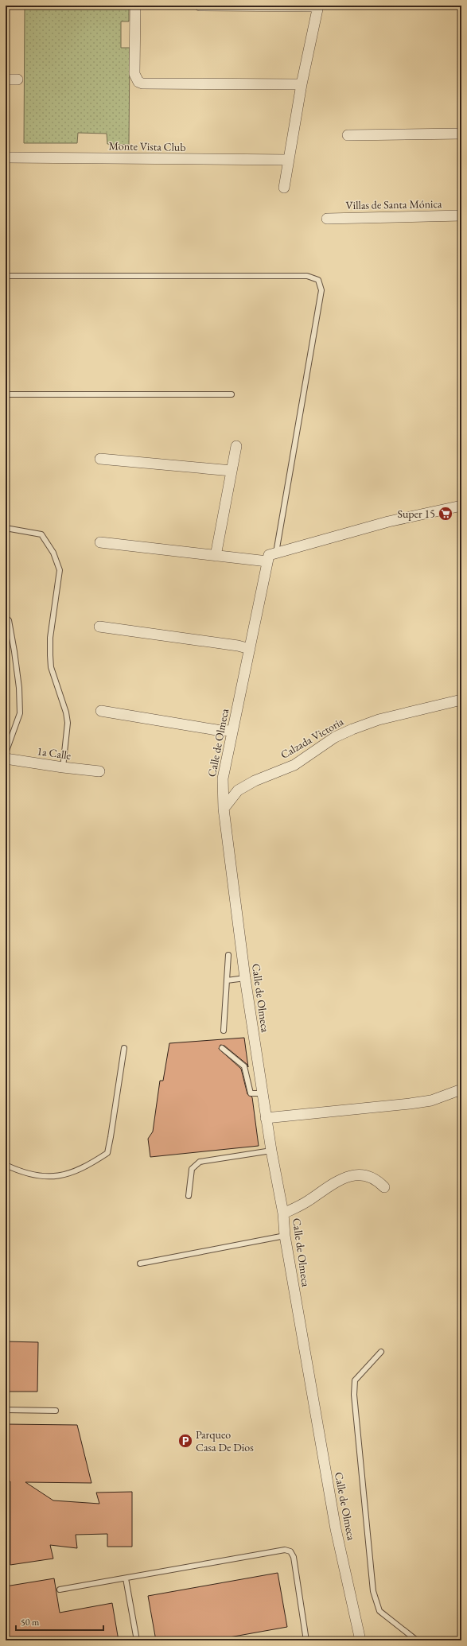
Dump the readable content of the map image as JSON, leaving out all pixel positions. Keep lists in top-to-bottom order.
{
  "streets": {
    "street": [
      "Monte Vista Club",
      "Villas de Santa Mónica",
      "Calzada Victoria",
      "Calle de Olmeca",
      "1a Calle"
    ]
  },
  "crossings": [
    ["Calzada Victoria", "Calle de Olmeca"]
  ],
  "places": {
    "supermarket": ["Super 15"],
    "parking": ["Parqueo Casa De Dios"]
  },
  "scale_bar": "50 m"
}
